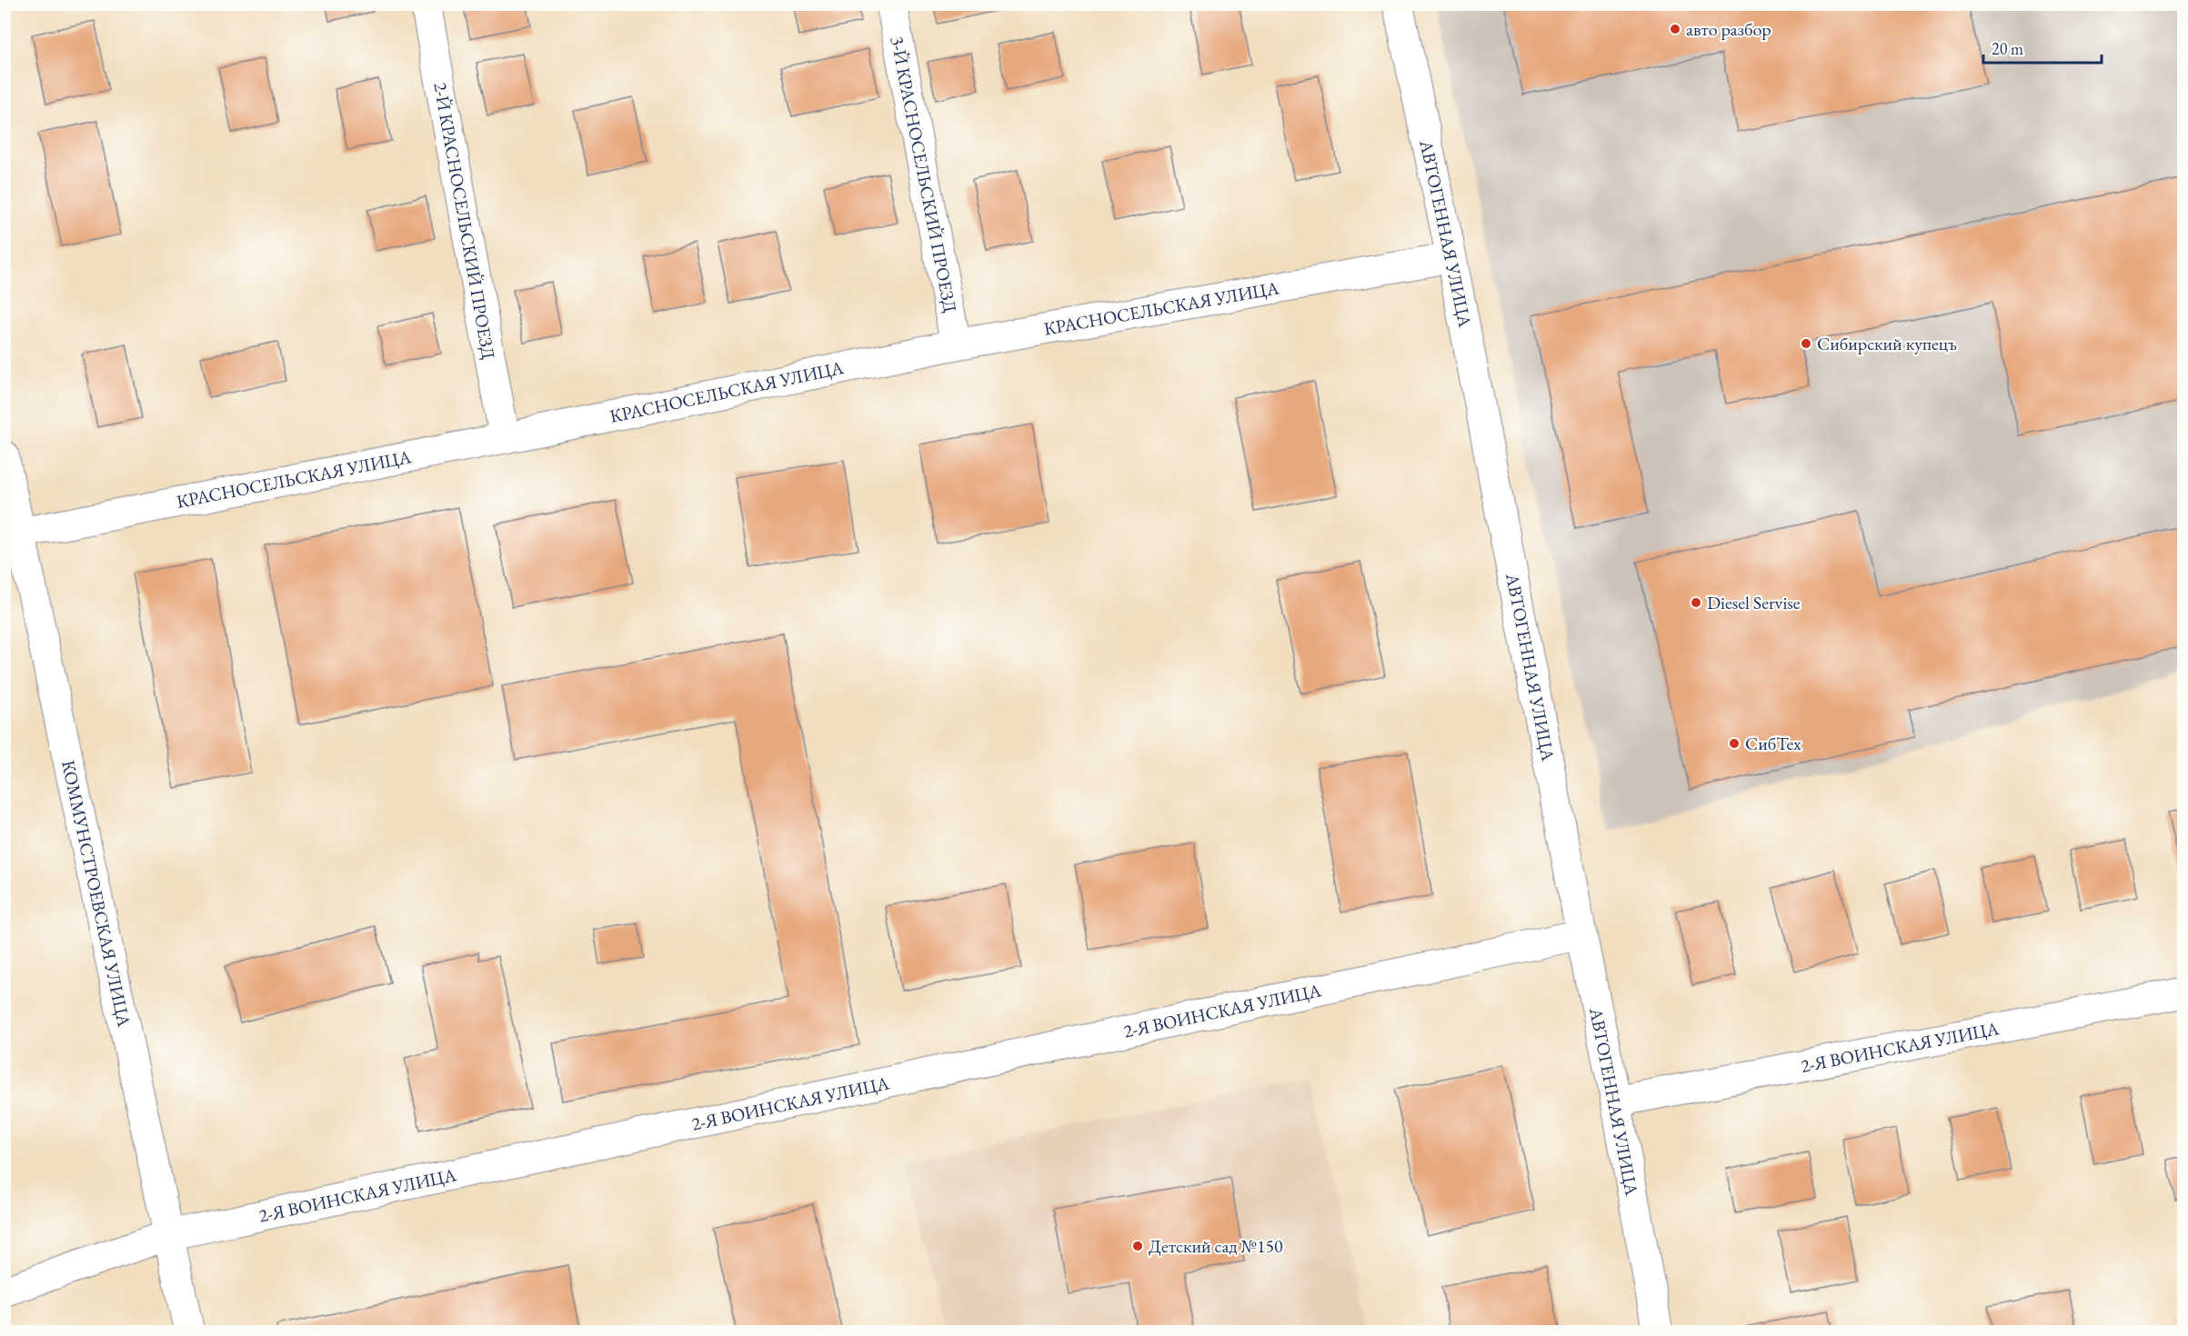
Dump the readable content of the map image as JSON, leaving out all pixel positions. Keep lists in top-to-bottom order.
{
  "streets": {
    "street": [
      "3-Й КРАСНОСЕЛЬСКИЙ ПРОЕЗД",
      "2-Й КРАСНОСЕЛЬСКИЙ ПРОЕЗД",
      "АВТОГЕННАЯ УЛИЦА",
      "КРАСНОСЕЛЬСКАЯ УЛИЦА",
      "КОММУНСТРОЕВСКАЯ УЛИЦА",
      "2-Я ВОИНСКАЯ УЛИЦА"
    ]
  },
  "crossings": [
    ["3-Й КРАСНОСЕЛЬСКИЙ ПРОЕЗД", "КРАСНОСЕЛЬСКАЯ УЛИЦА"],
    ["2-Й КРАСНОСЕЛЬСКИЙ ПРОЕЗД", "КРАСНОСЕЛЬСКАЯ УЛИЦА"],
    ["АВТОГЕННАЯ УЛИЦА", "КРАСНОСЕЛЬСКАЯ УЛИЦА"],
    ["АВТОГЕННАЯ УЛИЦА", "2-Я ВОИНСКАЯ УЛИЦА"],
    ["КРАСНОСЕЛЬСКАЯ УЛИЦА", "КОММУНСТРОЕВСКАЯ УЛИЦА"],
    ["КОММУНСТРОЕВСКАЯ УЛИЦА", "2-Я ВОИНСКАЯ УЛИЦА"]
  ],
  "places": [
    "авто разбор",
    "Сибирский купецъ",
    "Diesel Servise",
    "СибТех",
    "Детский сад №150"
  ],
  "scale_bar": "20 m"
}
